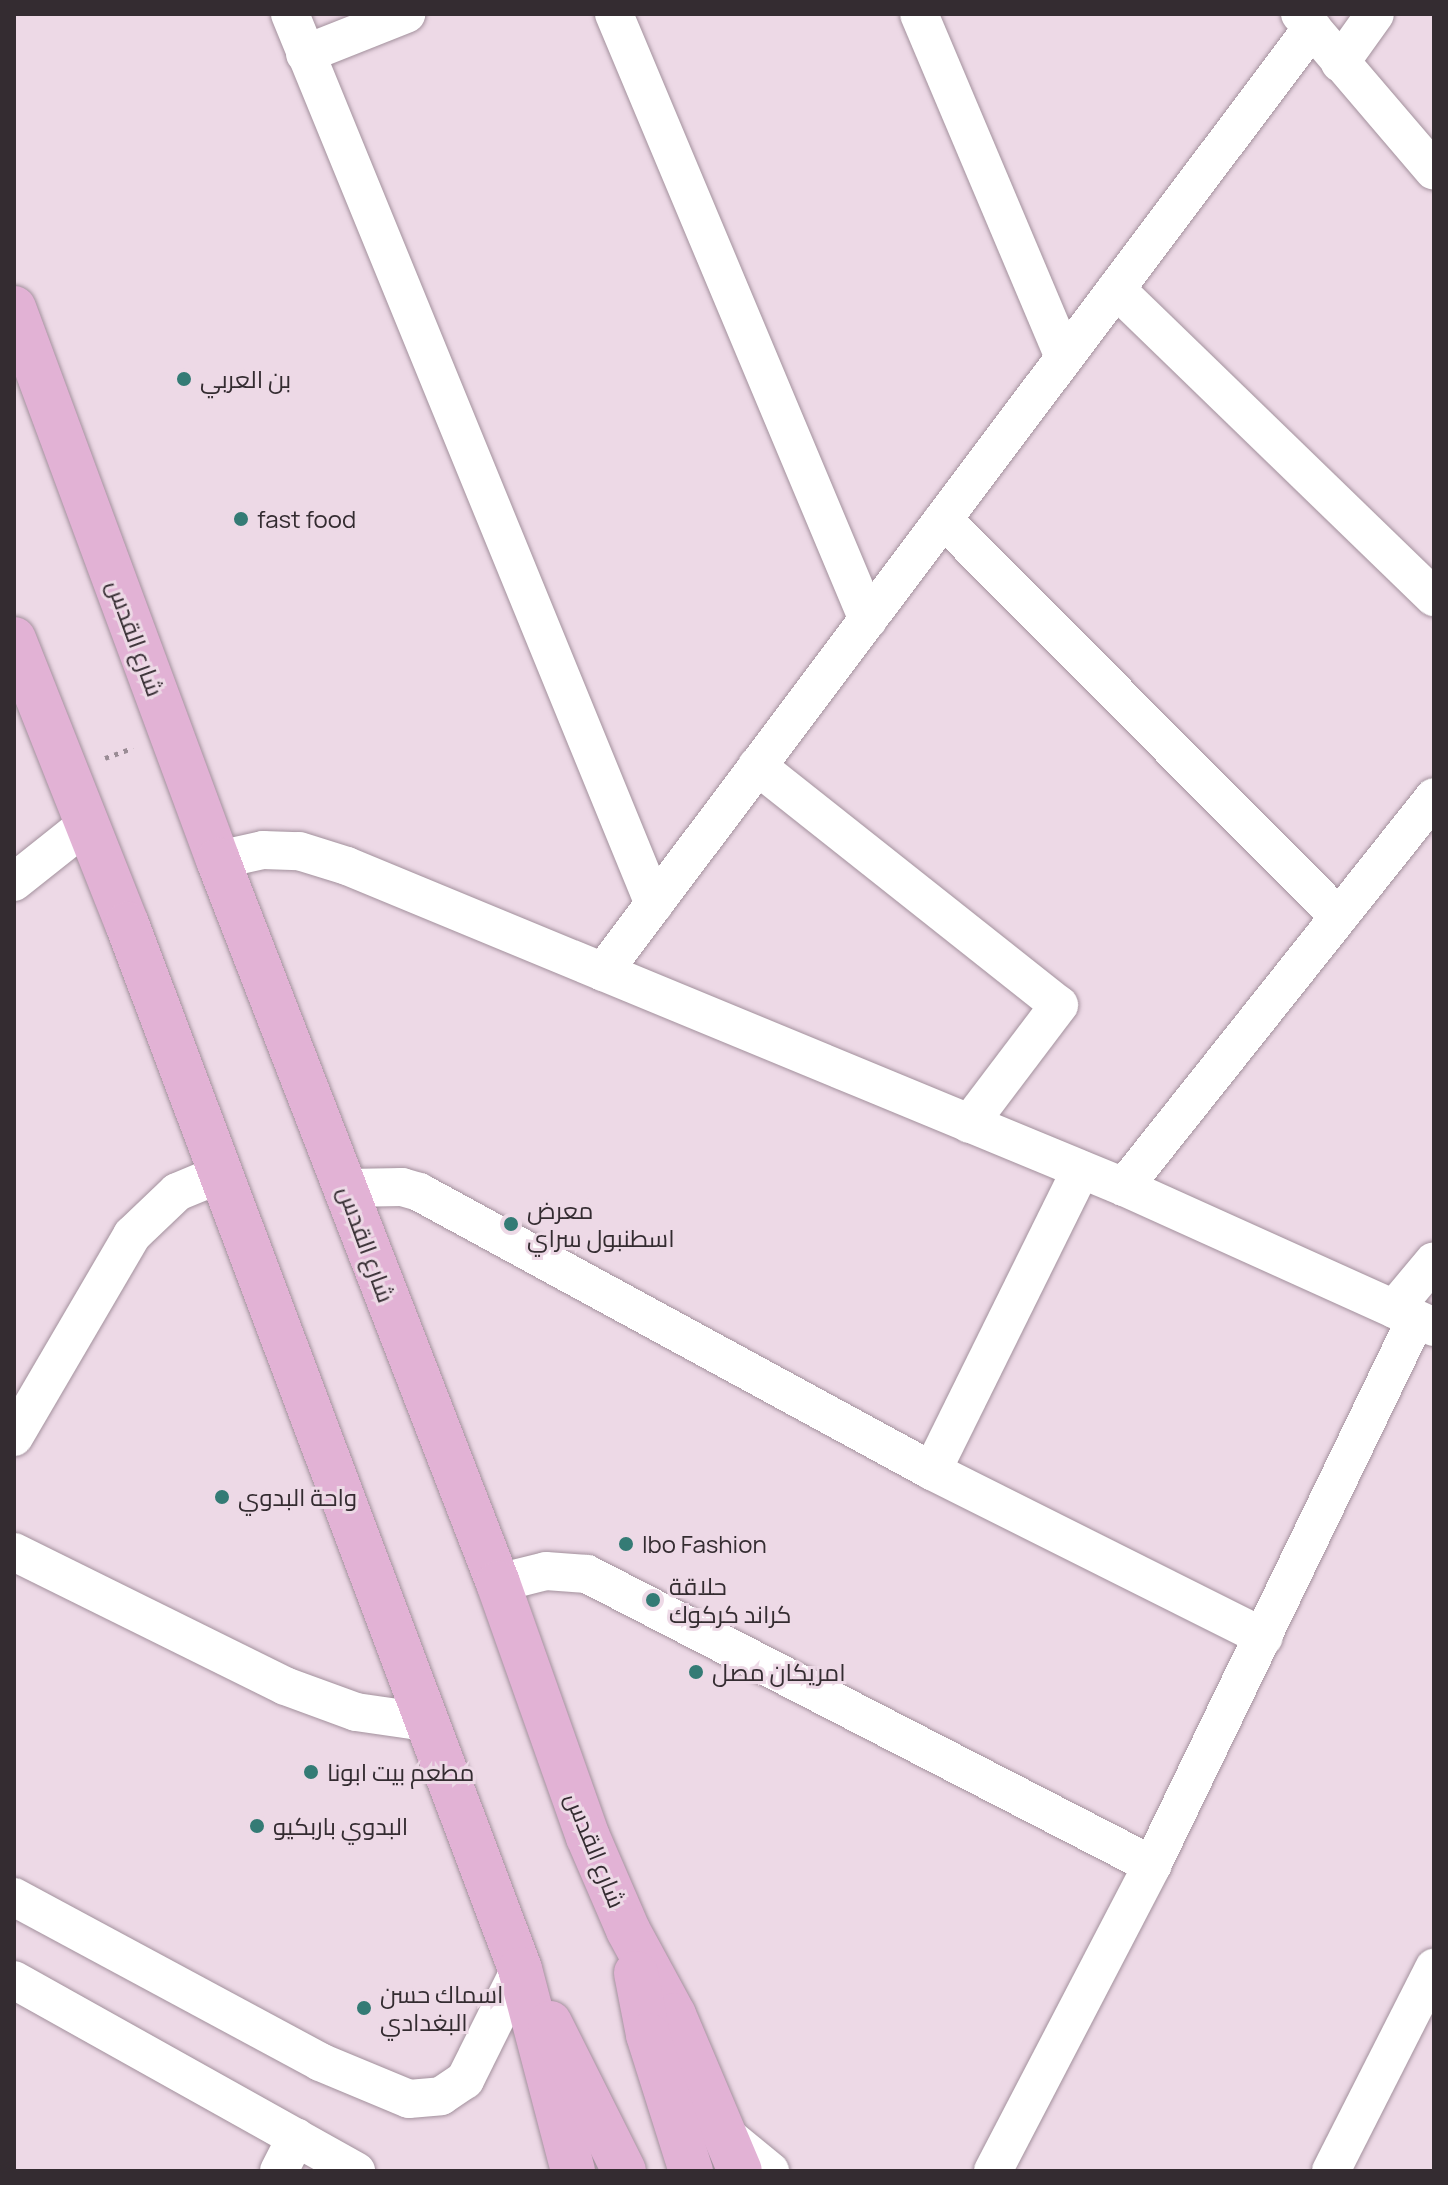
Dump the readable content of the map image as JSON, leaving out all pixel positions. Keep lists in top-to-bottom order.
{
  "streets": {
    "main road": ["شارع القدس"]
  },
  "places": [
    "بن العربي",
    "fast food",
    "معرض اسطنبول سراي",
    "واحة البدوي",
    "Ibo Fashion",
    "حلاقة كراند كركوك",
    "امريكان مصل",
    "مطعم بيت ابونا",
    "البدوي باربكيو",
    "اسماك حسن البغدادي"
  ]
}
